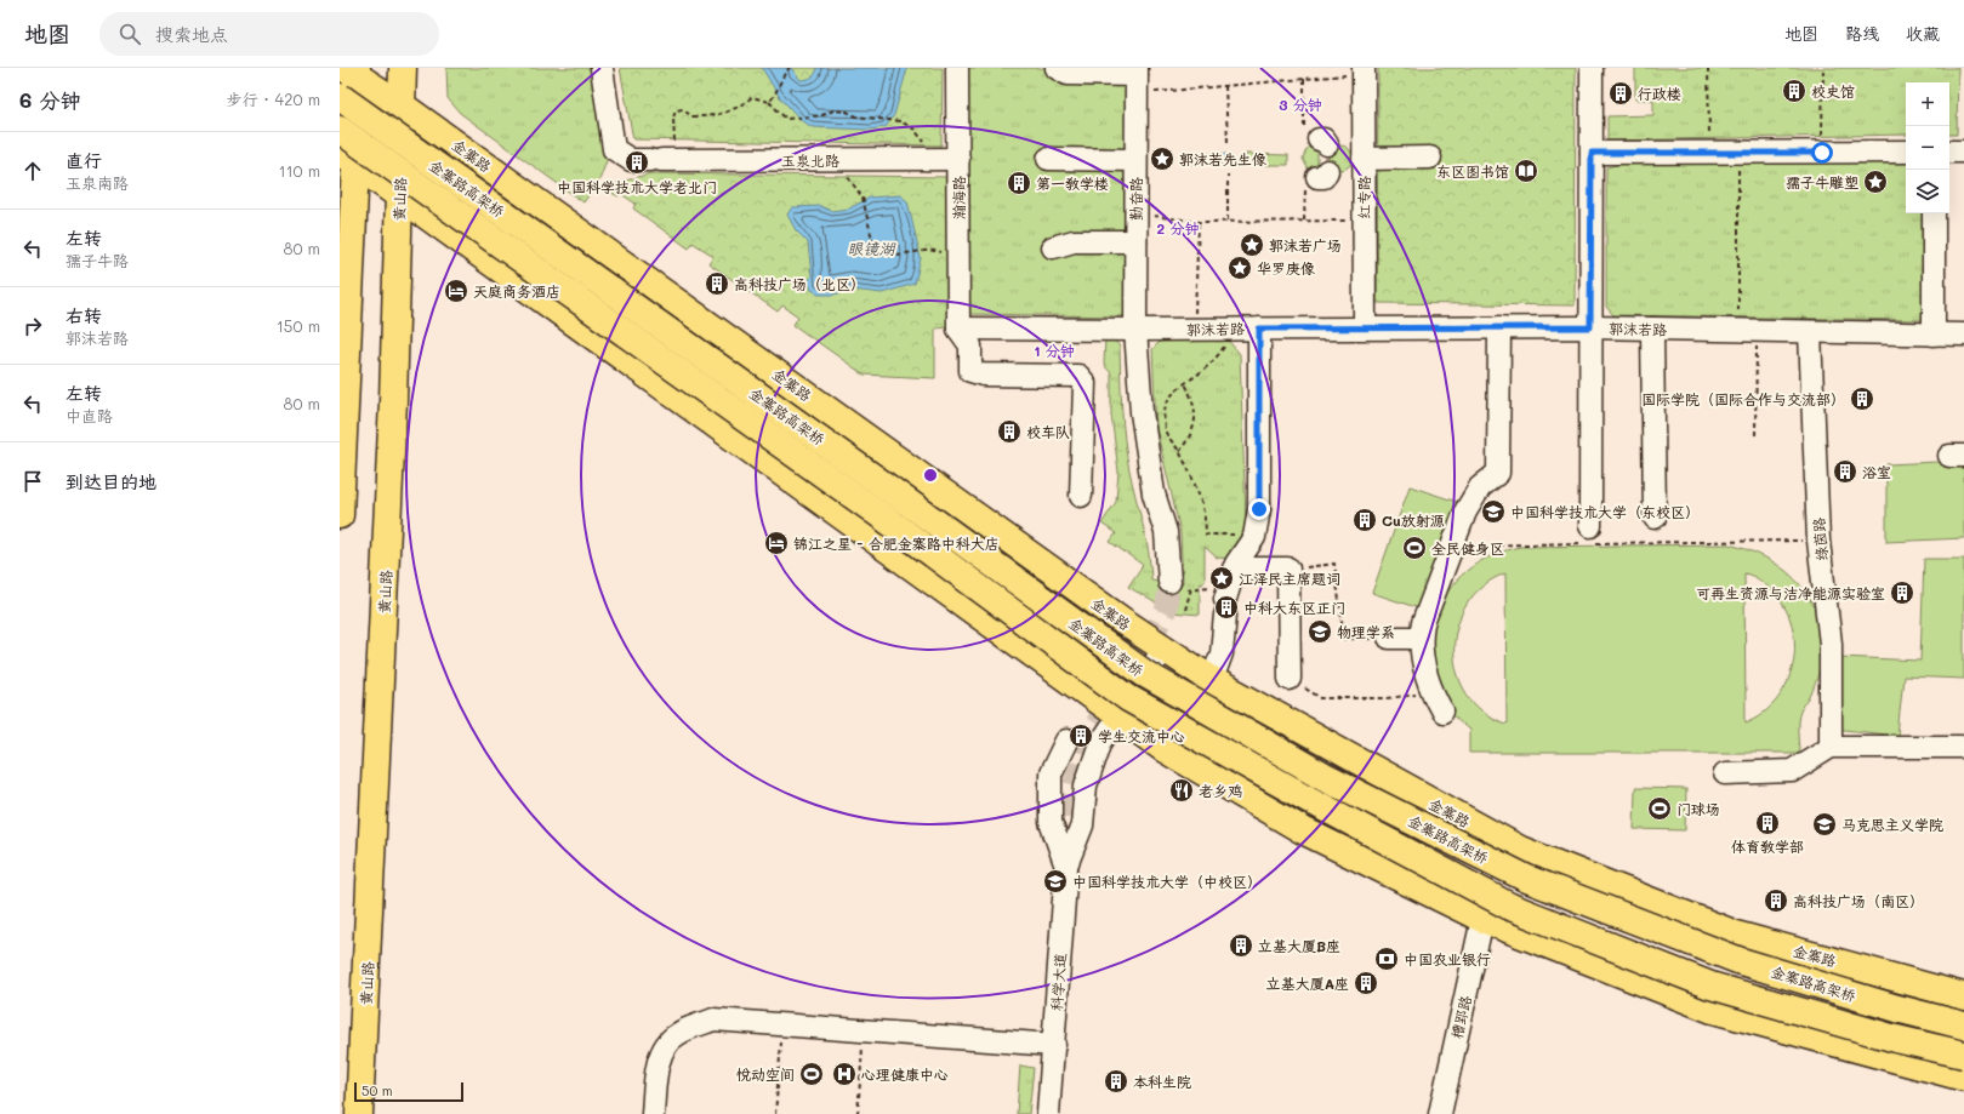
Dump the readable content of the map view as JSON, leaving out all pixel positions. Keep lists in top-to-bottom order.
{
  "streets": {
    "main road": ["金寨路", "金寨路高架桥", "黄山路"],
    "street": [
      "玉泉北路",
      "瀚海路",
      "红专路",
      "勤奋路",
      "郭沫若路",
      "绿茵路",
      "科学大道",
      "槽郢路"
    ]
  },
  "crossings": [
    ["金寨路", "黄山路"],
    ["玉泉北路", "瀚海路"],
    ["瀚海路", "郭沫若路"],
    ["红专路", "郭沫若路"],
    ["勤奋路", "郭沫若路"],
    ["郭沫若路", "绿茵路"]
  ],
  "water": ["眼镜湖"],
  "places": {
    "building": [
      "校史馆",
      "行政楼",
      "中国科学技术大学老北门",
      "第一教学楼",
      "高科技广场（北区）",
      "国际学院（国际合作与交流部）",
      "校车队",
      "浴室",
      "Cu放射源",
      "可再生资源与洁净能源实验室",
      "中科大东区正门",
      "学生交流中心",
      "体育教学部",
      "高科技广场（南区）",
      "立基大厦B座",
      "立基大厦A座",
      "本科生院"
    ],
    "place": [
      "郭沫若先生像",
      "孺子牛雕塑",
      "郭沫若广场",
      "华罗庚像",
      "江泽民主席题词"
    ],
    "library": ["东区图书馆"],
    "hotel": ["天庭商务酒店", "锦江之星 - 合肥金寨路中科大店"],
    "school or university": [
      "中国科学技术大学（东校区）",
      "物理学系",
      "马克思主义学院",
      "中国科学技术大学（中校区）"
    ],
    "sports": ["全民健身区", "门球场", "悦动空间"],
    "restaurant": ["老乡鸡"],
    "bank": ["中国农业银行"],
    "hospital": ["心理健康中心"]
  },
  "scale_bar": "50 m",
  "page": {
    "header": "地图",
    "search": "搜索地点",
    "nav": ["地图", "路线", "收藏"],
    "heading": ["6 分钟", "步行 · 420 m"],
    "map_buttons": ["+", "−"],
    "list": [
      ["直行", "玉泉南路", "110 m"],
      ["左转", "孺子牛路", "80 m"],
      ["右转", "郭沫若路", "150 m"],
      ["左转", "中直路", "80 m"],
      "到达目的地"
    ],
    "scale": "50 m"
  },
  "rings": ["3 分钟", "2 分钟", "1 分钟"]
}
